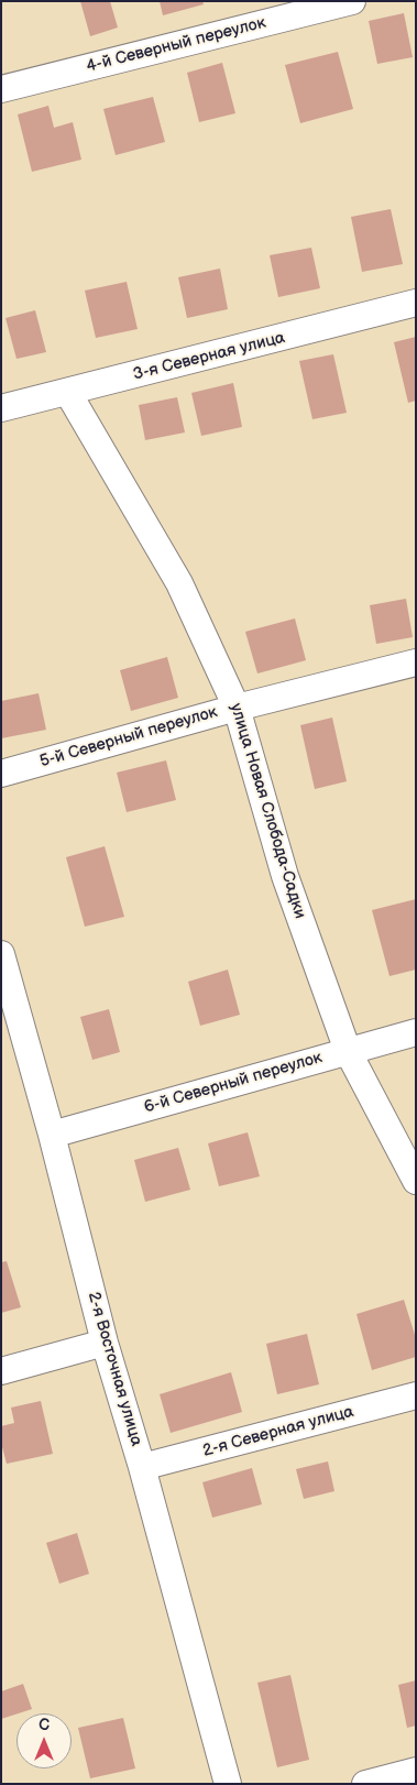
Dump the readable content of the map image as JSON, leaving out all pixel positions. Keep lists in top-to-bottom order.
{
  "streets": {
    "street": [
      "4-й Северный переулок",
      "3-я Северная улица",
      "5-й Северный переулок",
      "улица Новая Слобода-Садки",
      "6-й Северный переулок",
      "2-я Восточная улица",
      "2-я Северная улица"
    ]
  },
  "crossings": [
    ["3-я Северная улица", "улица Новая Слобода-Садки"],
    ["5-й Северный переулок", "улица Новая Слобода-Садки"],
    ["улица Новая Слобода-Садки", "6-й Северный переулок"],
    ["6-й Северный переулок", "2-я Восточная улица"],
    ["2-я Восточная улица", "2-я Северная улица"]
  ],
  "north": "top"
}
